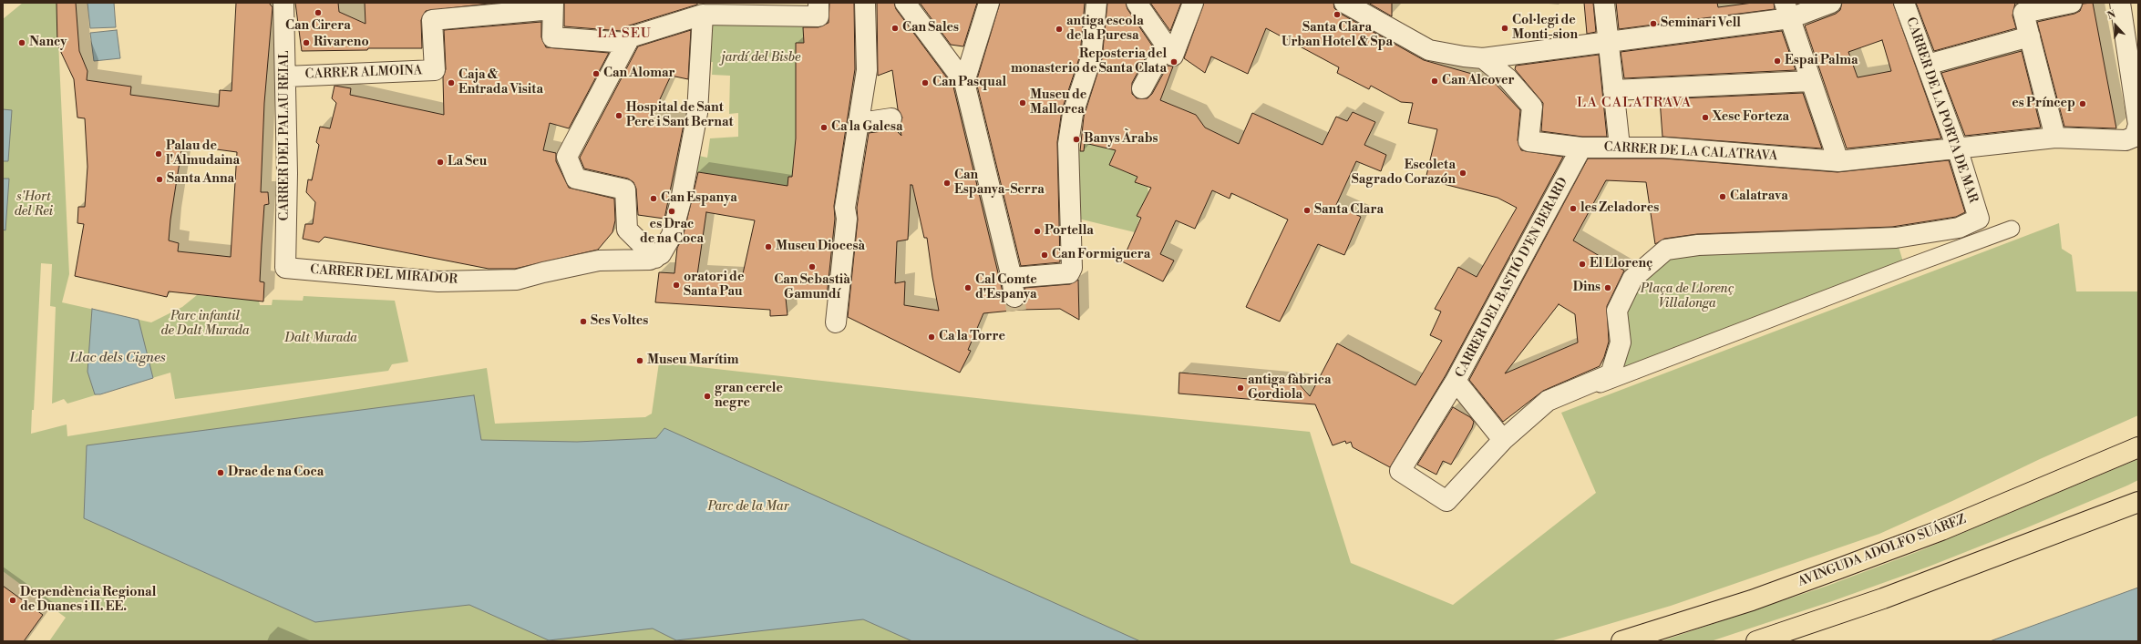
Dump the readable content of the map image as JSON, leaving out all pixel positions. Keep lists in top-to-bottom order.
{
  "streets": {
    "highway": ["AVINGUDA ADOLFO SUÁREZ"],
    "street": [
      "CARRER ALMOINA",
      "CARRER DE LA PORTA DE MAR",
      "CARRER DEL PALAU REIAL",
      "CARRER DE LA CALATRAVA",
      "CARRER DEL MIRADOR",
      "CARRER DEL BASTIÓ D'EN BERARD"
    ]
  },
  "crossings": [
    ["CARRER ALMOINA", "CARRER DEL PALAU REIAL"],
    ["CARRER DE LA PORTA DE MAR", "CARRER DE LA CALATRAVA"],
    ["CARRER DE LA PORTA DE MAR", "CARRER DEL BASTIÓ D'EN BERARD"],
    ["CARRER DEL PALAU REIAL", "CARRER DEL MIRADOR"],
    ["CARRER DE LA CALATRAVA", "CARRER DEL BASTIÓ D'EN BERARD"]
  ],
  "districts": ["LA SEU", "LA CALATRAVA"],
  "water": ["Llac dels Cignes"],
  "parks": [
    "jardí del Bisbe",
    "s'Hort del Rei",
    "Plaça de Llorenç Villalonga",
    "Parc infantil de Dalt Murada",
    "Dalt Murada",
    "Parc de la Mar"
  ],
  "places": [
    "Can Cirera",
    "Santa Clara Urban Hotel & Spa",
    "Seminari Vell",
    "Can Sales",
    "Col·legi de Monti-sion",
    "antiga escola de la Puresa",
    "Nancy",
    "Rivareno",
    "Espai Palma",
    "Reposteria del monasterio de Santa Clata",
    "Can Alomar",
    "Can Alcover",
    "Caja & Entrada Visita",
    "Can Pasqual",
    "Museu de Mallorca",
    "es Príncep",
    "Hospital de Sant Pere i Sant Bernat",
    "Xesc Forteza",
    "Ca la Galesa",
    "Banys Àrabs",
    "Palau de l'Almudaina",
    "La Seu",
    "Escoleta Sagrado Corazón",
    "Santa Anna",
    "Can Espanya-Serra",
    "Calatrava",
    "Can Espanya",
    "les Zeladores",
    "Santa Clara",
    "es Drac de na Coca",
    "Portella",
    "Museu Diocesà",
    "Can Formiguera",
    "El Llorenç",
    "Can Sebastià Gamundí",
    "oratori de Santa Pau",
    "Cal Comte d'Espanya",
    "Dins",
    "Ses Voltes",
    "Ca la Torre",
    "Museu Marítim",
    "antiga fàbrica Gordiola",
    "gran cercle negre",
    "Drac de na Coca",
    "Dependència Regional de Duanes i II. EE."
  ],
  "north": "top"
}
